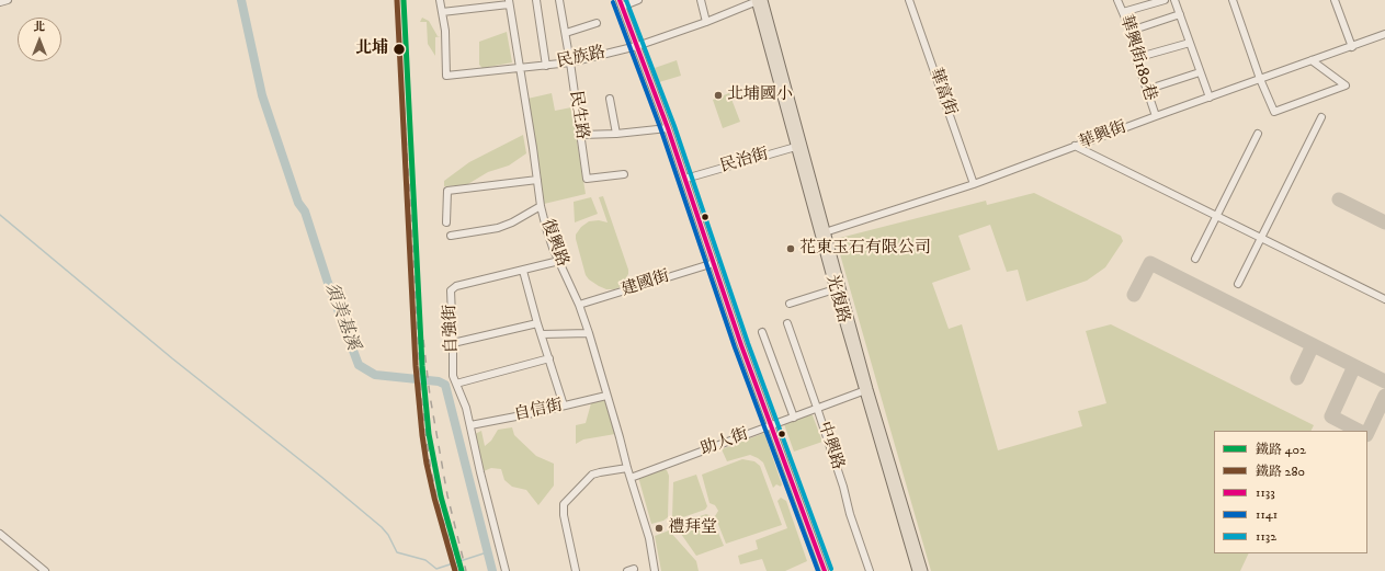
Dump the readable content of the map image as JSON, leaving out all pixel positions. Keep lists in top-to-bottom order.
{
  "streets": {
    "main road": ["光復路"],
    "street": [
      "民族路",
      "華興街180巷",
      "華富街",
      "民生路",
      "華興街",
      "民治街",
      "復興路",
      "建國街",
      "自強街",
      "自信街",
      "助人街",
      "中興路"
    ]
  },
  "crossings": [
    ["民族路", "民生路"],
    ["民族路", "復興路"],
    ["民族路", "光復路"],
    ["華興街180巷", "華興街"],
    ["華富街", "華興街"],
    ["華興街", "光復路"],
    ["民治街", "光復路"],
    ["復興路", "建國街"],
    ["復興路", "自強街"],
    ["復興路", "自信街"],
    ["復興路", "助人街"],
    ["光復路", "助人街"],
    ["自強街", "自信街"],
    ["助人街", "中興路"]
  ],
  "water": ["須美基溪"],
  "places": [
    "北埔",
    "北埔國小",
    "花東玉石有限公司",
    "禮拜堂"
  ],
  "lines": [
    "rail line 402",
    "rail line 280",
    "transit line 1133",
    "transit line 1132",
    "transit line 1141"
  ],
  "legend": [
    "鐵路 402",
    "鐵路 280",
    "1133",
    "1141",
    "1132"
  ],
  "north": "top"
}
